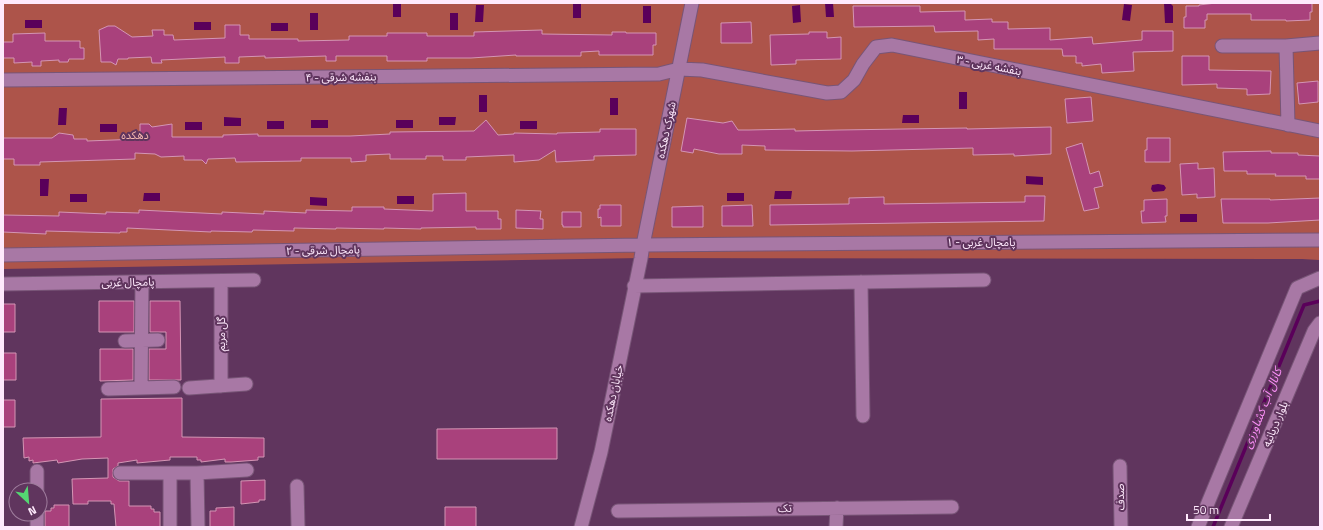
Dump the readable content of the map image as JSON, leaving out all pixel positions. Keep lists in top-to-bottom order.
{
  "streets": {
    "street": [
      "بنفشه غربی - ۳",
      "بنفشه شرقی - ۴",
      "شهرک دهکده",
      "پامچال غربی - ۱",
      "پامچال شرقی - ۲",
      "پامچال غربی",
      "گل مریم",
      "خیابان دهکده",
      "بلوار دریانیه",
      "صدف",
      "تک"
    ]
  },
  "crossings": [
    ["بنفشه غربی - ۳", "بنفشه شرقی - ۴"],
    ["بنفشه غربی - ۳", "شهرک دهکده"],
    ["بنفشه شرقی - ۴", "شهرک دهکده"],
    ["شهرک دهکده", "پامچال غربی - ۱"],
    ["شهرک دهکده", "پامچال شرقی - ۲"],
    ["شهرک دهکده", "خیابان دهکده"],
    ["پامچال غربی - ۱", "پامچال شرقی - ۲"],
    ["پامچال غربی - ۱", "خیابان دهکده"],
    ["پامچال شرقی - ۲", "خیابان دهکده"],
    ["پامچال غربی", "گل مریم"]
  ],
  "water": ["کانال آب کشاورزی"],
  "parks": ["دهکده"],
  "scale_bar": "50 m",
  "north": "bottom right"
}
